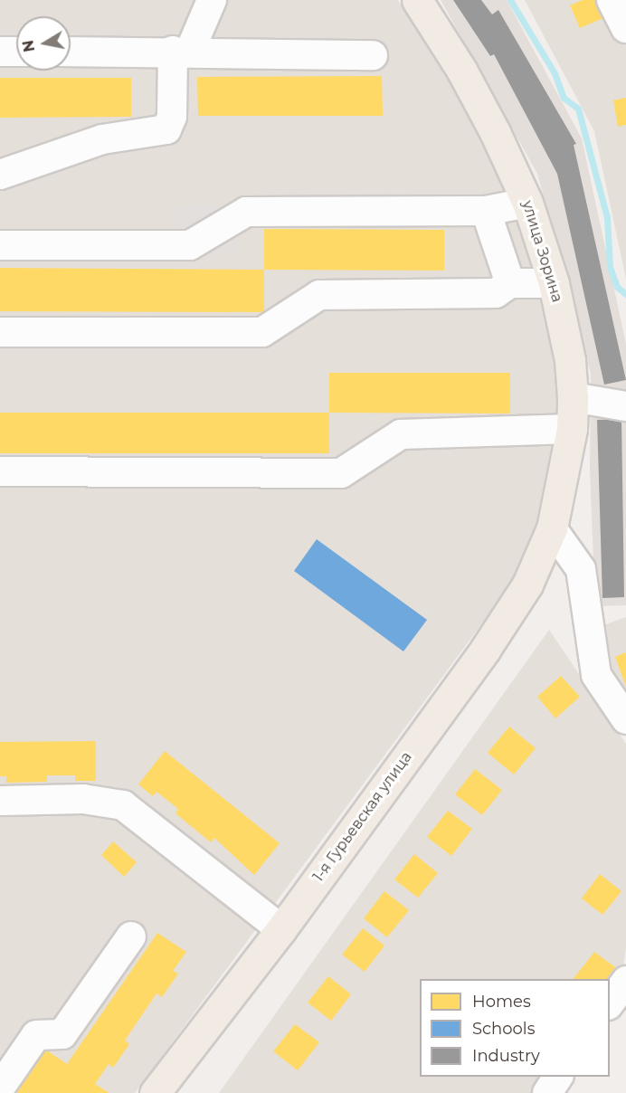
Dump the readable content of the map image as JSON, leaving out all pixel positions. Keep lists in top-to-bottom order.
{
  "streets": {
    "main road": ["улица Зорина", "1-я Гурьевская улица"]
  },
  "crossings": [
    ["улица Зорина", "1-я Гурьевская улица"]
  ],
  "legend": ["Homes", "Schools", "Industry"],
  "north": "left"
}
